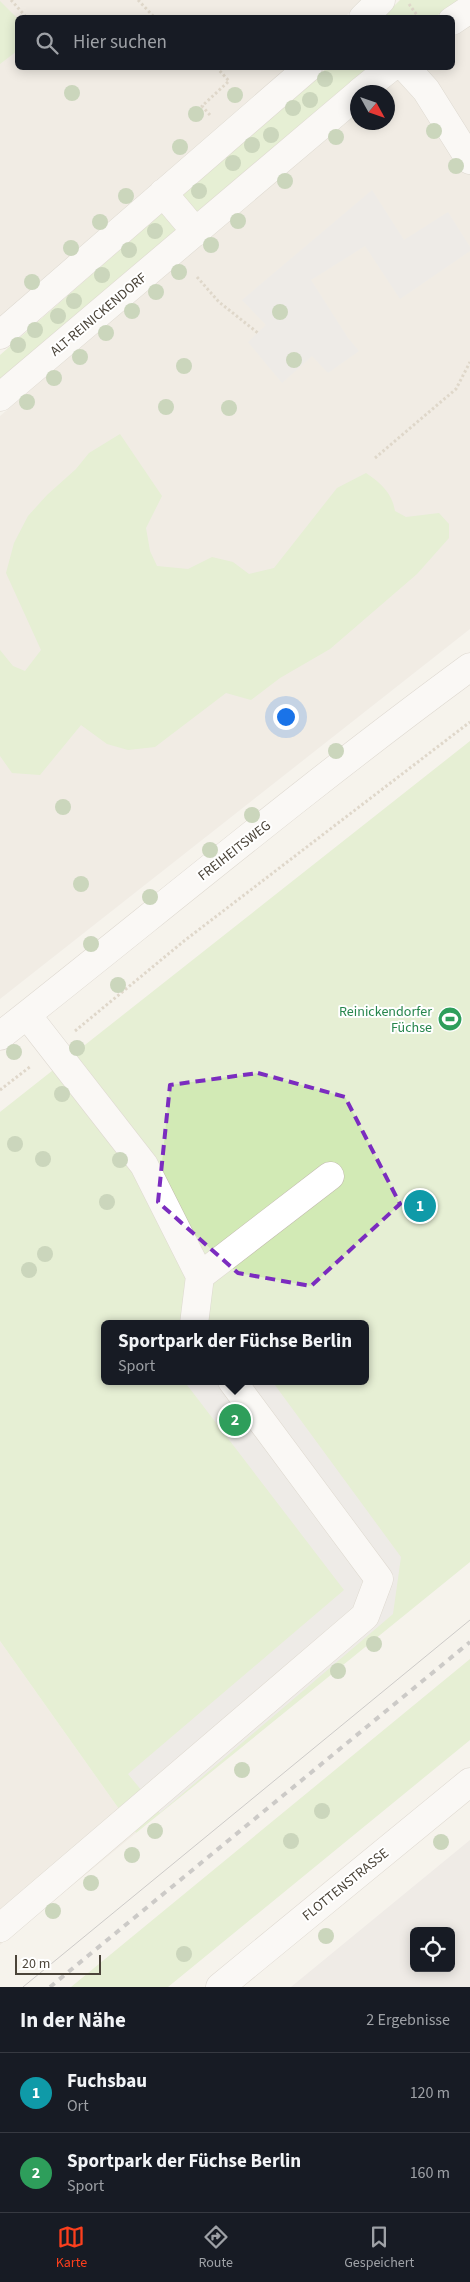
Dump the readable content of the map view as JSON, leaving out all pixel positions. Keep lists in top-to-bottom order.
{
  "streets": {
    "street": ["ALT-REINICKENDORF", "FREIHEITSWEG", "FLOTTENSTRASSE"]
  },
  "places": {
    "sports": ["Reinickendorfer Füchse"]
  },
  "scale_bar": "20 m",
  "north": "bottom right",
  "page": {
    "search": "Hier suchen",
    "pins": ["1", "2"],
    "popup": ["Sportpark der Füchse Berlin", "Sport"],
    "scale": "20 m",
    "heading": ["In der Nähe", "2 Ergebnisse"],
    "list": [
      {
        "mark": "1",
        "name": "Fuchsbau",
        "note": "Ort",
        "value": "120 m"
      },
      {
        "mark": "2",
        "name": "Sportpark der Füchse Berlin",
        "note": "Sport",
        "value": "160 m"
      }
    ],
    "nav": ["Karte", "Route", "Gespeichert"]
  }
}
